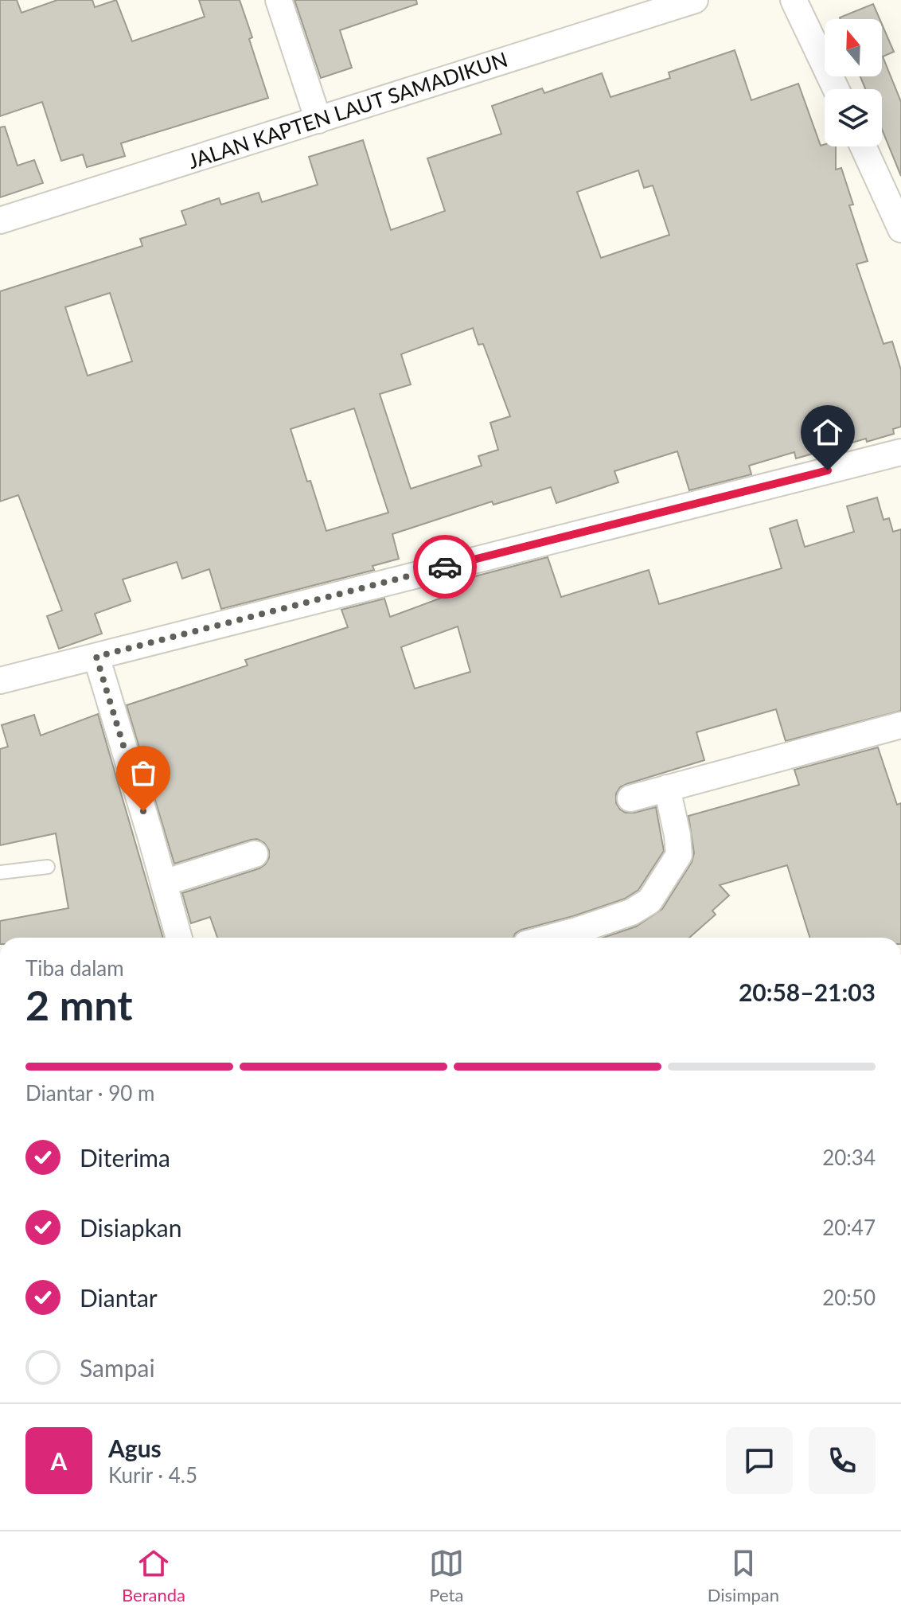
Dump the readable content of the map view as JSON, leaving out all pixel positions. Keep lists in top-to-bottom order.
{
  "streets": {
    "street": ["JALAN KAPTEN LAUT SAMADIKUN"]
  },
  "north": "top",
  "page": {
    "heading": ["2 mnt", "Tiba dalam", "20:58–21:03"],
    "panel": ["Agus", "Kurir · 4.5"],
    "bar": "Diantar · 90 m",
    "list": [
      ["Diterima", "20:34"],
      ["Disiapkan", "20:47"],
      ["Diantar", "20:50"],
      "Sampai"
    ],
    "round": "A",
    "tabs": ["Beranda", "Peta", "Disimpan"]
  }
}
